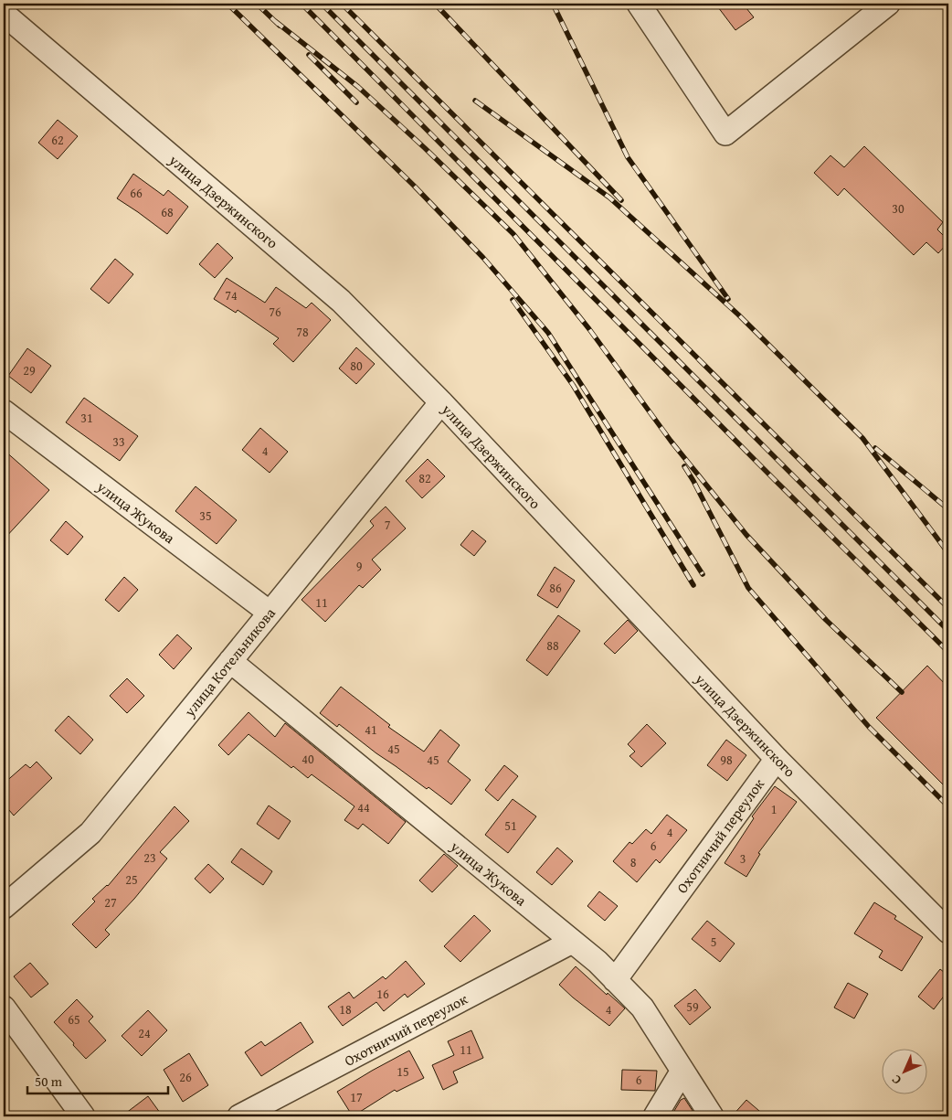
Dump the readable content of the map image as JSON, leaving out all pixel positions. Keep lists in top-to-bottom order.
{
  "streets": {
    "street": [
      "улица Дзержинского",
      "улица Жукова",
      "улица Котельникова",
      "Охотничий переулок"
    ]
  },
  "crossings": [
    ["улица Дзержинского", "улица Котельникова"],
    ["улица Дзержинского", "Охотничий переулок"],
    ["улица Жукова", "улица Котельникова"],
    ["улица Жукова", "Охотничий переулок"]
  ],
  "house_numbers": [
    "62",
    "66",
    "30",
    "68",
    "74",
    "76",
    "78",
    "80",
    "29",
    "31",
    "33",
    "4",
    "82",
    "35",
    "7",
    "9",
    "86",
    "11",
    "88",
    "41",
    "45",
    "40",
    "45",
    "98",
    "44",
    "1",
    "51",
    "4",
    "6",
    "23",
    "3",
    "8",
    "25",
    "27",
    "5",
    "16",
    "59",
    "18",
    "4",
    "65",
    "24",
    "11",
    "15",
    "26",
    "6",
    "17"
  ],
  "scale_bar": "50 m",
  "north": "bottom left"
}
